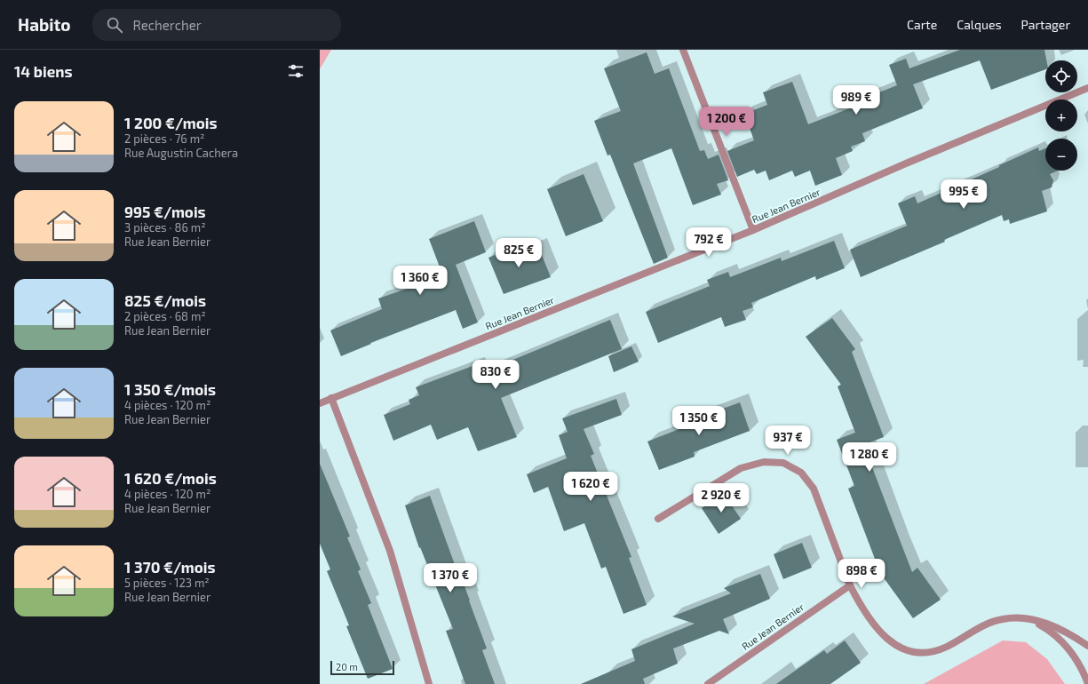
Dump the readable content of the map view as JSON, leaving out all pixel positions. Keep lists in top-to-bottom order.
{
  "streets": {
    "street": ["Rue Jean Bernier"]
  },
  "scale_bar": "20 m",
  "page": {
    "header": "Habito",
    "search": "Rechercher",
    "nav": ["Carte", "Calques", "Partager"],
    "heading": "14 biens",
    "map_buttons": ["+", "−"],
    "price": [
      "989 €",
      "1 200 €",
      "995 €",
      "792 €",
      "825 €",
      "1 360 €",
      "830 €",
      "1 350 €",
      "937 €",
      "1 280 €",
      "1 620 €",
      "2 920 €",
      "898 €",
      "1 370 €"
    ],
    "list": [
      {
        "name": "1 200 €/mois",
        "note": "2 pièces · 76 m² · Rue Augustin Cachera"
      },
      {
        "name": "995 €/mois",
        "note": "3 pièces · 86 m² · Rue Jean Bernier"
      },
      {
        "name": "825 €/mois",
        "note": "2 pièces · 68 m² · Rue Jean Bernier"
      },
      {
        "name": "1 350 €/mois",
        "note": "4 pièces · 120 m² · Rue Jean Bernier"
      },
      {
        "name": "1 620 €/mois",
        "note": "4 pièces · 120 m² · Rue Jean Bernier"
      },
      {
        "name": "1 370 €/mois",
        "note": "5 pièces · 123 m² · Rue Jean Bernier"
      }
    ],
    "scale": "20 m"
  }
}
